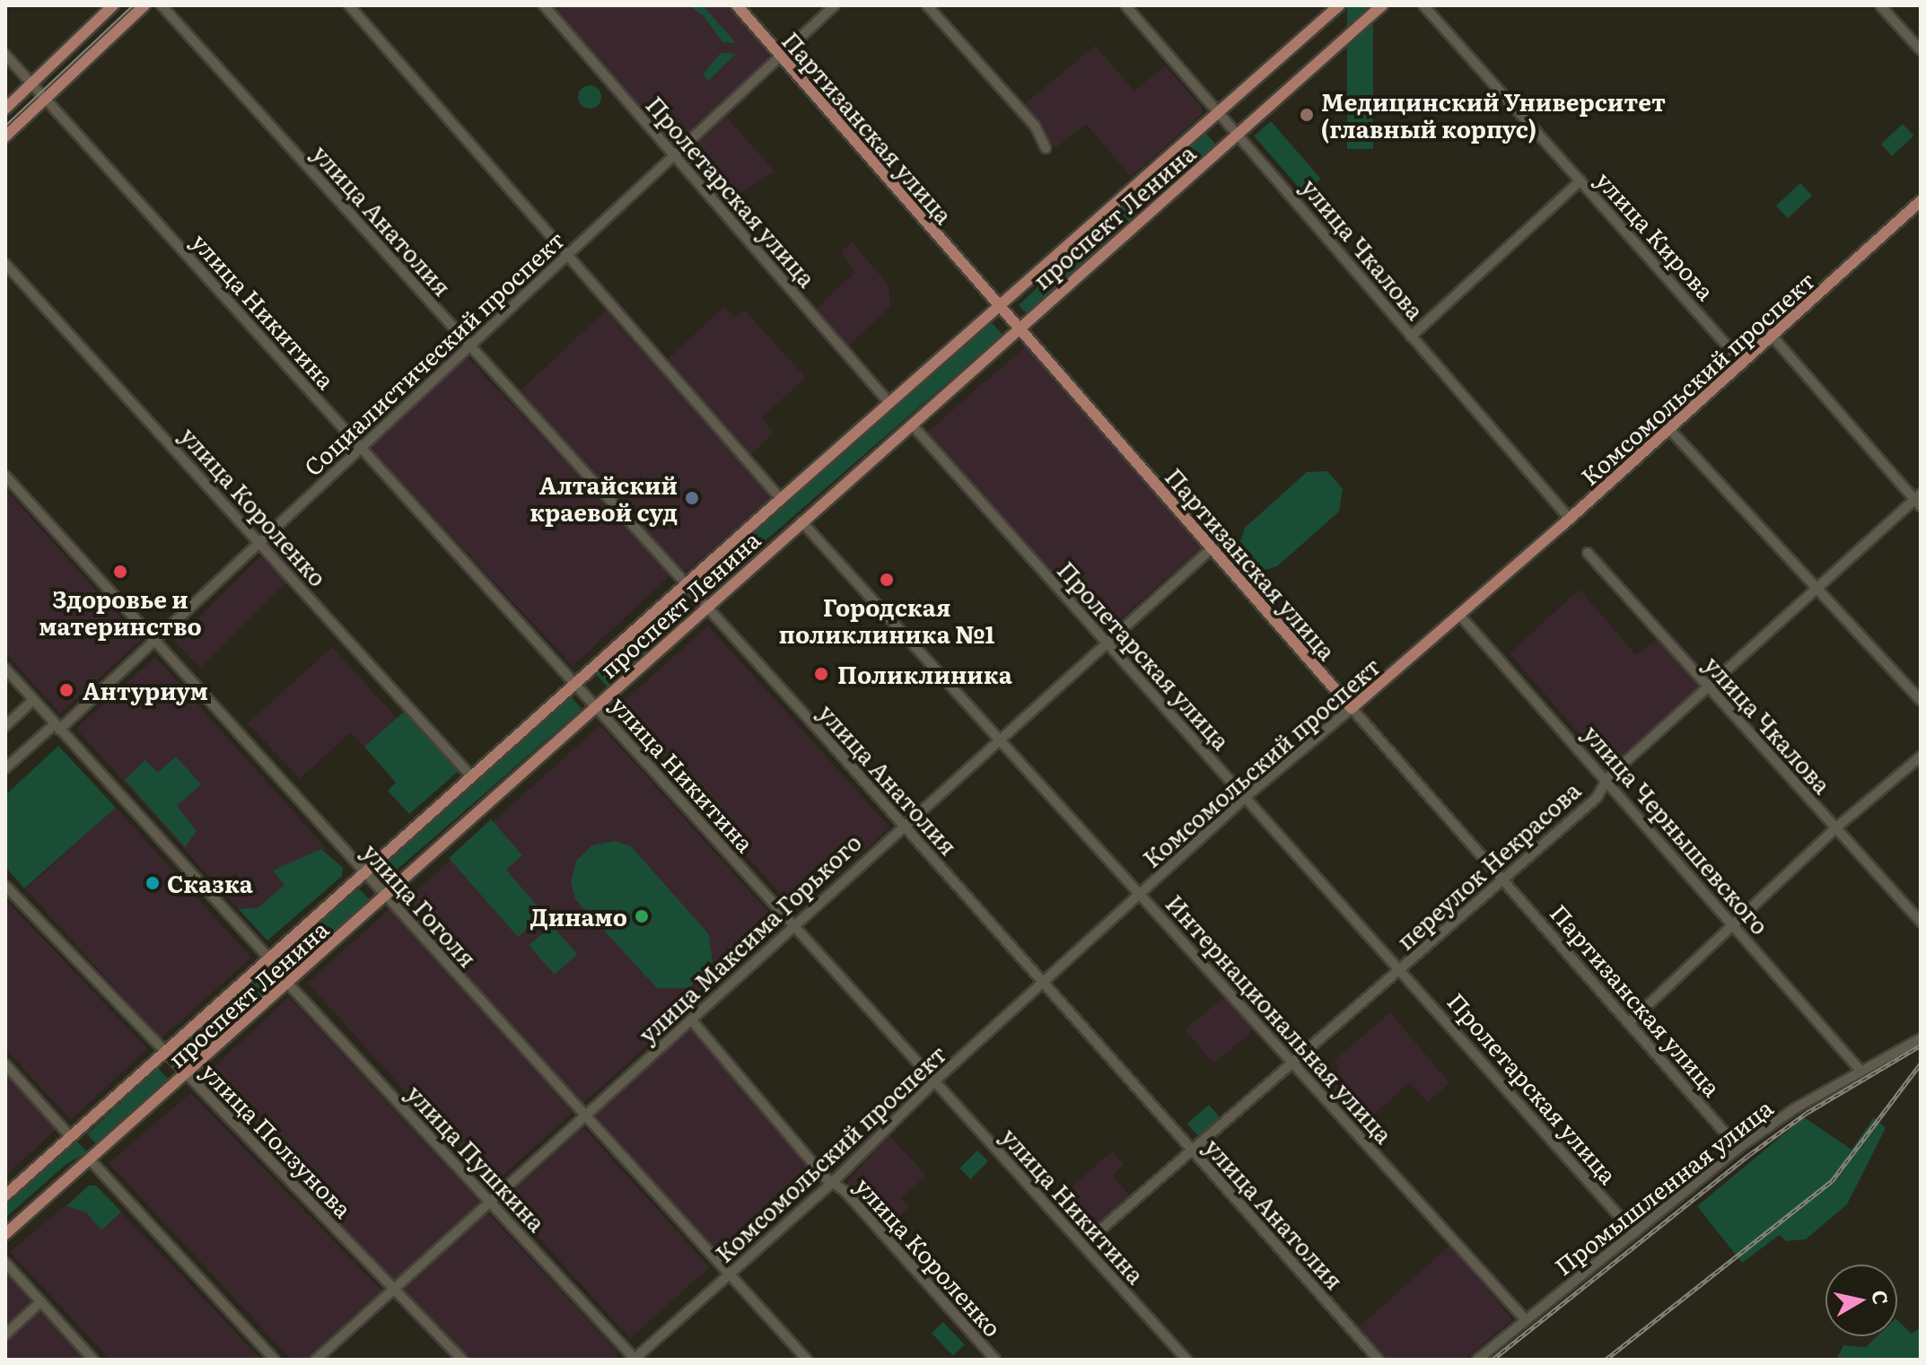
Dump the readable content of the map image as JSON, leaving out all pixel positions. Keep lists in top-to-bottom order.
{
  "streets": {
    "main road": ["Партизанская улица", "проспект Ленина", "Комсомольский проспект"],
    "street": [
      "Пролетарская улица",
      "улица Анатолия",
      "улица Кирова",
      "улица Чкалова",
      "улица Никитина",
      "Социалистический проспект",
      "улица Короленко",
      "улица Чернышевского",
      "переулок Некрасова",
      "улица Гоголя",
      "улица Максима Горького",
      "Интернациональная улица",
      "улица Ползунова",
      "улица Пушкина",
      "Промышленная улица"
    ]
  },
  "crossings": [
    ["Партизанская улица", "проспект Ленина"],
    ["Партизанская улица", "Социалистический проспект"],
    ["Партизанская улица", "Комсомольский проспект"],
    ["Партизанская улица", "переулок Некрасова"],
    ["Партизанская улица", "улица Максима Горького"],
    ["Партизанская улица", "Промышленная улица"],
    ["Пролетарская улица", "проспект Ленина"],
    ["Пролетарская улица", "Социалистический проспект"],
    ["Пролетарская улица", "Комсомольский проспект"],
    ["Пролетарская улица", "переулок Некрасова"],
    ["Пролетарская улица", "улица Максима Горького"],
    ["Пролетарская улица", "Промышленная улица"],
    ["проспект Ленина", "улица Анатолия"],
    ["проспект Ленина", "улица Чкалова"],
    ["проспект Ленина", "улица Никитина"],
    ["проспект Ленина", "улица Короленко"],
    ["проспект Ленина", "улица Гоголя"],
    ["проспект Ленина", "Интернациональная улица"],
    ["проспект Ленина", "улица Ползунова"],
    ["проспект Ленина", "улица Пушкина"],
    ["улица Анатолия", "Социалистический проспект"],
    ["улица Анатолия", "Комсомольский проспект"],
    ["улица Анатолия", "переулок Некрасова"],
    ["улица Анатолия", "улица Максима Горького"],
    ["улица Кирова", "Комсомольский проспект"],
    ["улица Чкалова", "Комсомольский проспект"],
    ["улица Чкалова", "переулок Некрасова"],
    ["улица Никитина", "Социалистический проспект"],
    ["улица Никитина", "Комсомольский проспект"],
    ["улица Никитина", "улица Максима Горького"],
    ["Социалистический проспект", "улица Короленко"],
    ["Социалистический проспект", "улица Гоголя"],
    ["Комсомольский проспект", "улица Короленко"],
    ["Комсомольский проспект", "улица Чернышевского"],
    ["Комсомольский проспект", "улица Гоголя"],
    ["Комсомольский проспект", "Интернациональная улица"],
    ["Комсомольский проспект", "улица Пушкина"],
    ["улица Короленко", "улица Максима Горького"],
    ["улица Чернышевского", "переулок Некрасова"],
    ["улица Чернышевского", "Промышленная улица"],
    ["переулок Некрасова", "Интернациональная улица"],
    ["улица Гоголя", "улица Максима Горького"],
    ["улица Максима Горького", "Интернациональная улица"],
    ["улица Максима Горького", "улица Ползунова"],
    ["улица Максима Горького", "улица Пушкина"],
    ["Интернациональная улица", "Промышленная улица"]
  ],
  "places": [
    "Медицинский Университет (главный корпус)",
    "Алтайский краевой суд",
    "Здоровье и материнство",
    "Городская поликлиника №1",
    "Поликлиника",
    "Антуриум",
    "Сказка",
    "Динамо"
  ],
  "north": "right"
}
